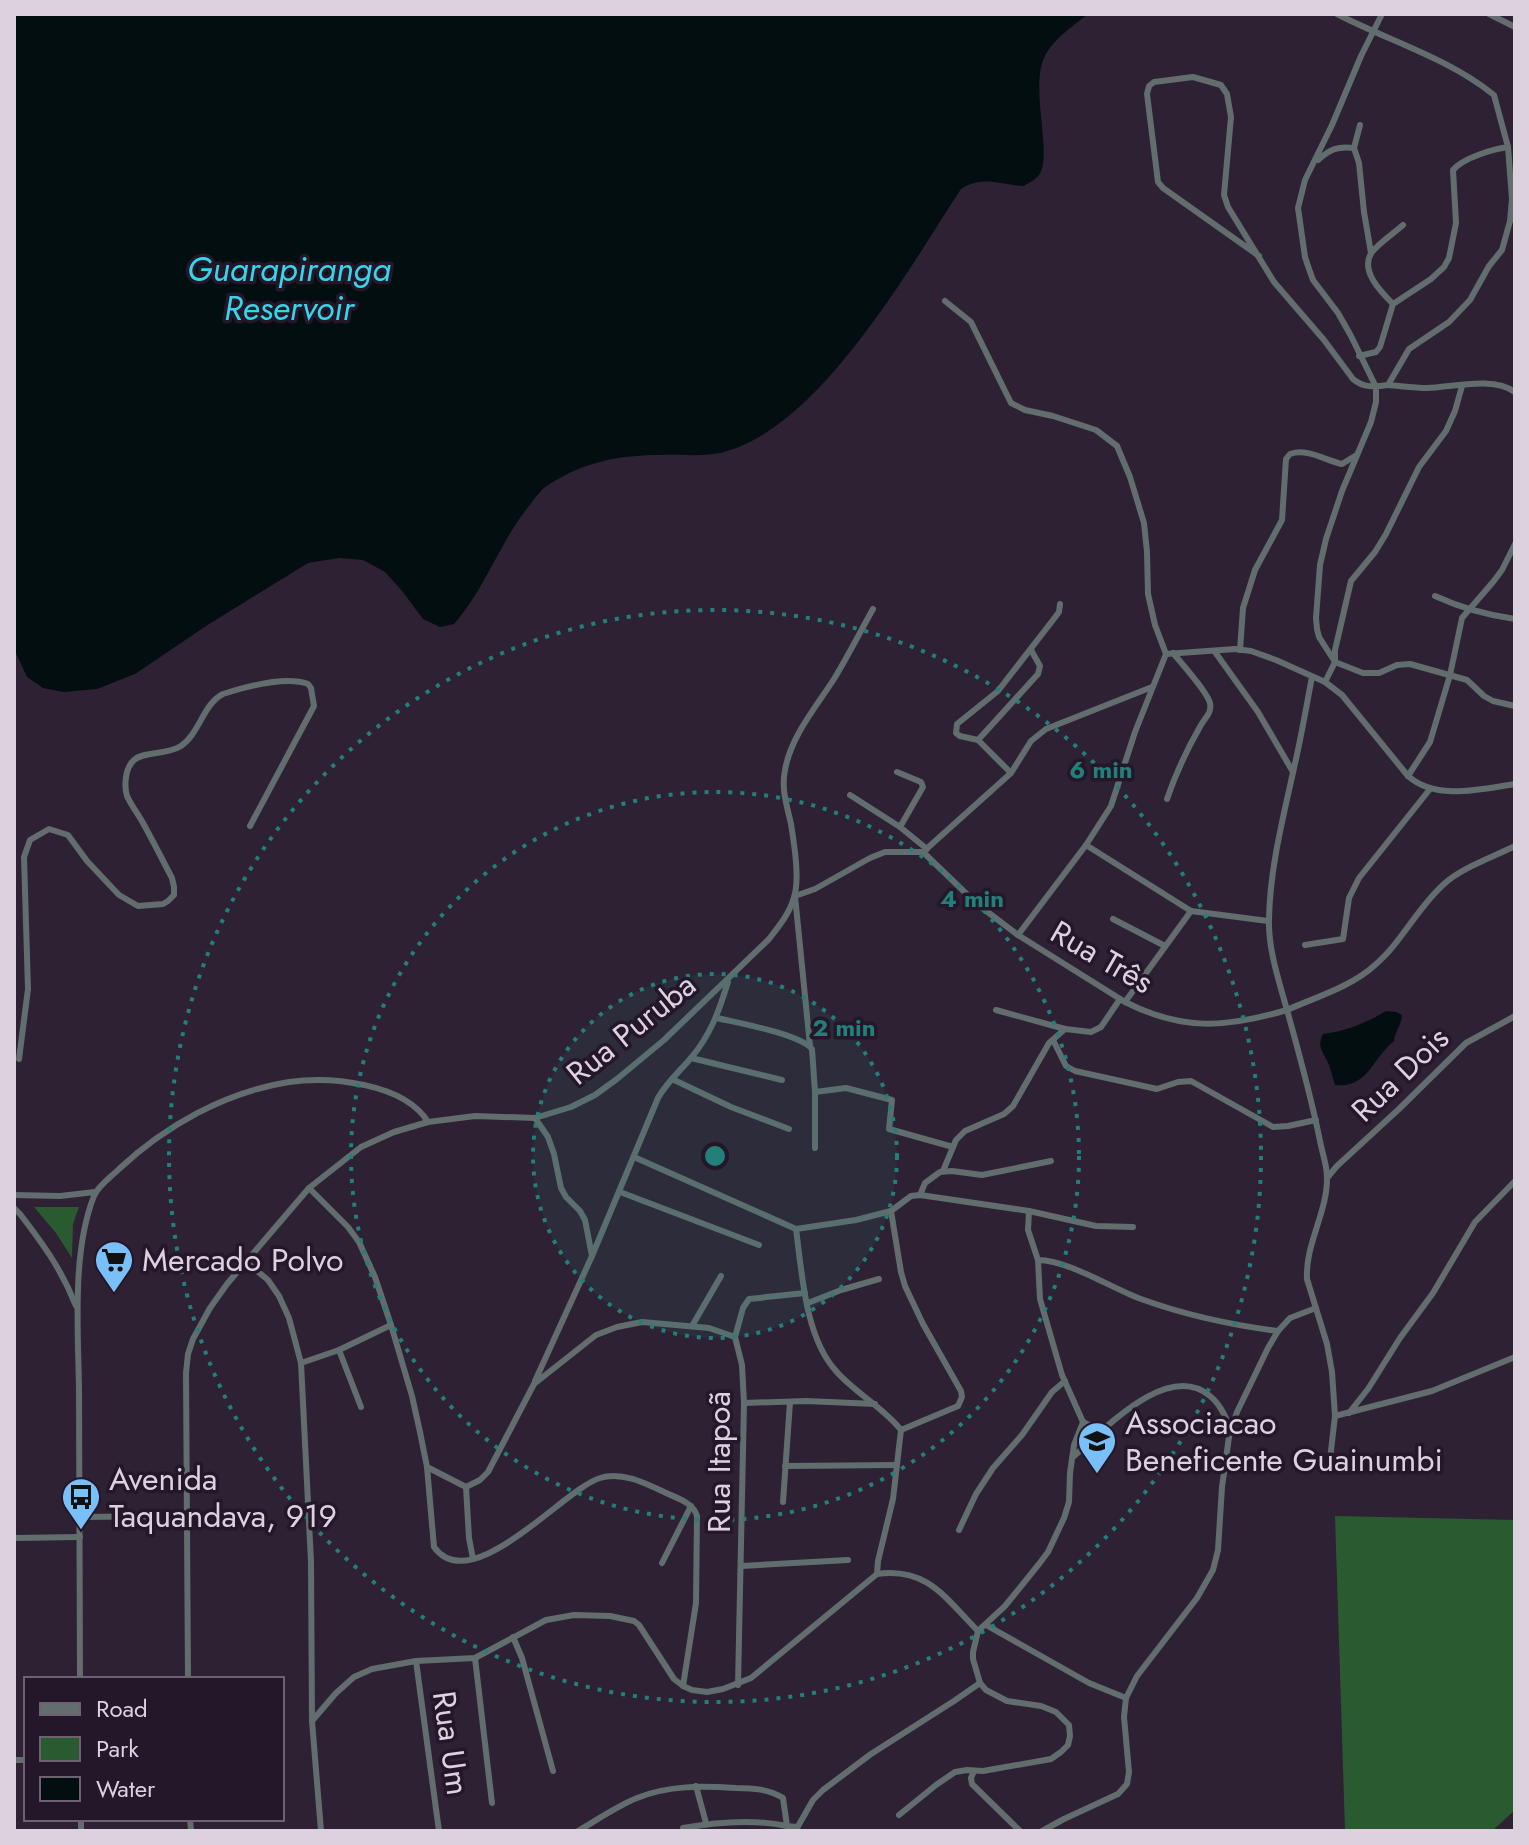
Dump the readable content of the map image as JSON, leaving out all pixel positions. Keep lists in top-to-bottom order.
{
  "streets": {
    "street": [
      "Rua Três",
      "Rua Puruba",
      "Rua Dois",
      "Rua Itapoã",
      "Rua Um"
    ]
  },
  "water": ["Guarapiranga Reservoir"],
  "places": {
    "supermarket": ["Mercado Polvo"],
    "school or university": ["Associacao Beneficente Guainumbi"],
    "bus stop": ["Avenida Taquandava, 919"]
  },
  "legend": ["Road", "Park", "Water"],
  "rings": ["6 min", "4 min", "2 min"]
}
